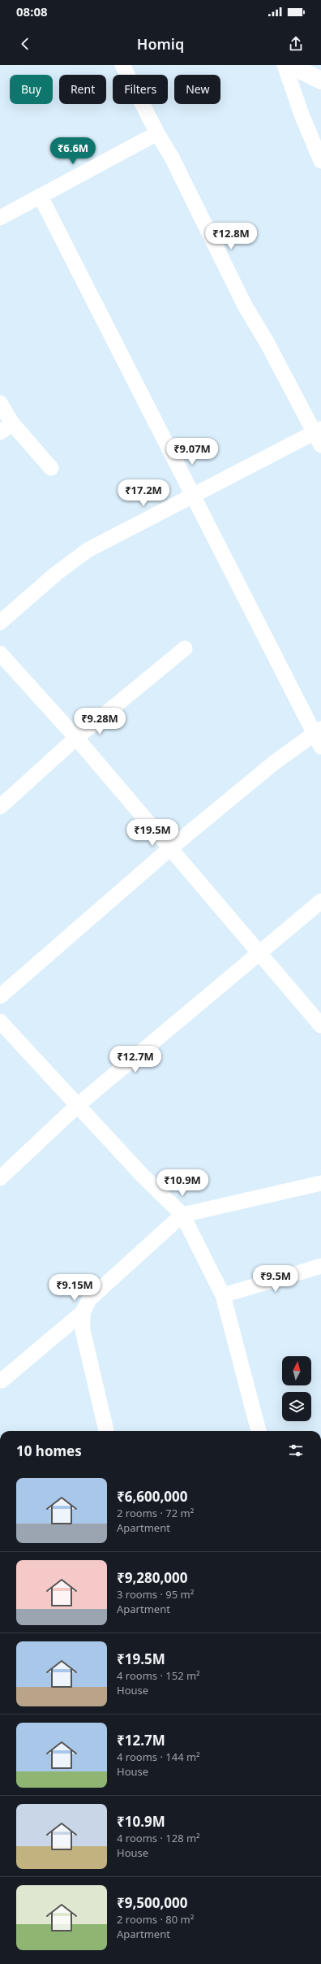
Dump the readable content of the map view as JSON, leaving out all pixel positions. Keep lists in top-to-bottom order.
{
  "north": "top",
  "page": {
    "status": "08:08",
    "header": "Homiq",
    "chip": [
      "Buy",
      "Rent",
      "Filters",
      "New"
    ],
    "price": [
      "₹6.6M",
      "₹12.8M",
      "₹9.07M",
      "₹17.2M",
      "₹9.28M",
      "₹19.5M",
      "₹12.7M",
      "₹10.9M",
      "₹9.5M",
      "₹9.15M"
    ],
    "heading": "10 homes",
    "list": [
      {
        "name": "₹6,600,000",
        "note": "2 rooms · 72 m² · Apartment"
      },
      {
        "name": "₹9,280,000",
        "note": "3 rooms · 95 m² · Apartment"
      },
      {
        "name": "₹19.5M",
        "note": "4 rooms · 152 m² · House"
      },
      {
        "name": "₹12.7M",
        "note": "4 rooms · 144 m² · House"
      },
      {
        "name": "₹10.9M",
        "note": "4 rooms · 128 m² · House"
      },
      {
        "name": "₹9,500,000",
        "note": "2 rooms · 80 m² · Apartment"
      }
    ]
  }
}
